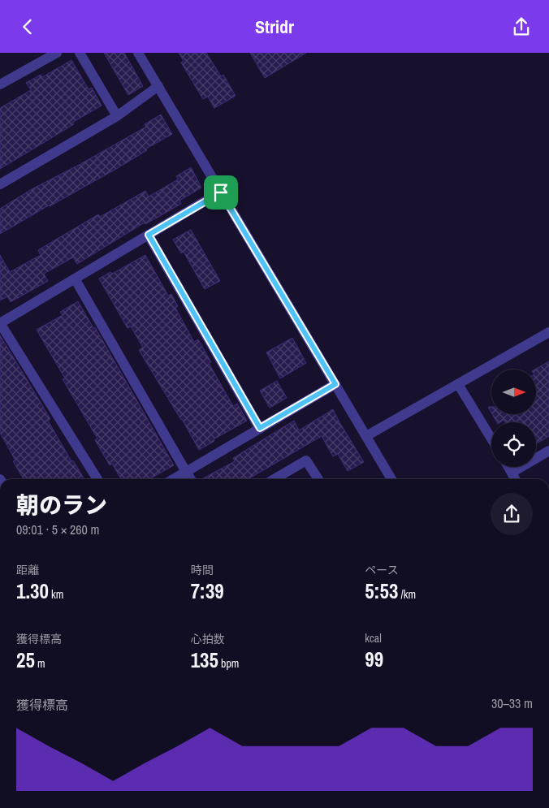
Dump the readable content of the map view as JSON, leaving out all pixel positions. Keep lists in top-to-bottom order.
{
  "north": "right",
  "page": {
    "header": "Stridr",
    "heading": ["朝のラン", "09:01 · 5 × 260 m"],
    "stats": [
      ["距離", "1.30 km"],
      ["時間", "7:39"],
      ["ペース", "5:53 /km"],
      ["獲得標高", "25 m"],
      ["心拍数", "135 bpm"],
      ["kcal", "99"]
    ],
    "chart": ["獲得標高", "30–33 m"]
  }
}
